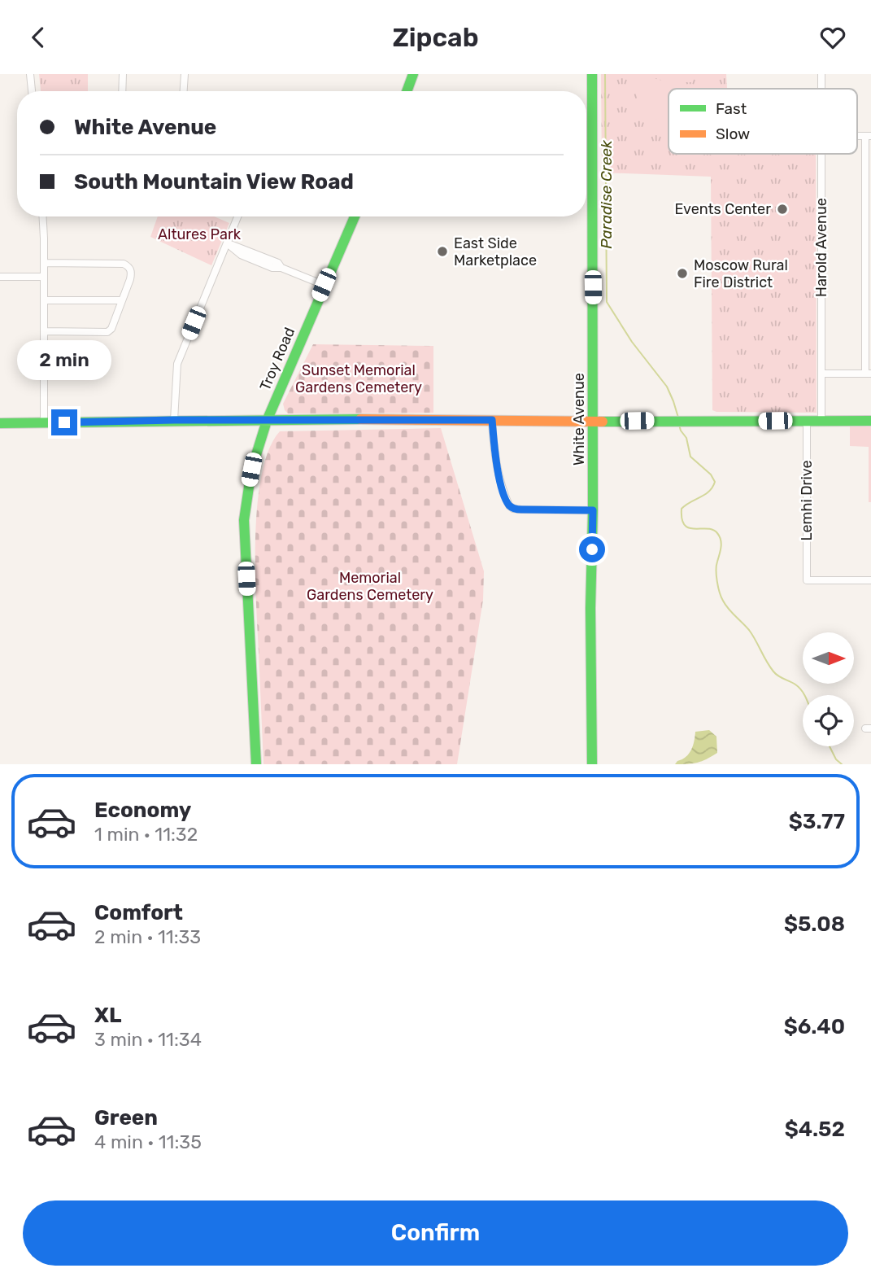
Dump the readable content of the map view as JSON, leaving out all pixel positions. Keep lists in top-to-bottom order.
{
  "streets": {
    "street": [
      "Harold Avenue",
      "Troy Road",
      "White Avenue",
      "Lemhi Drive"
    ]
  },
  "water": ["Paradise Creek"],
  "parks": ["Altures Park", "Sunset Memorial Gardens Cemetery", "Memorial Gardens Cemetery"],
  "places": ["Events Center", "East Side Marketplace", "Moscow Rural Fire District"],
  "legend": ["Fast", "Slow"],
  "north": "right",
  "page": {
    "header": "Zipcab",
    "banner": ["White Avenue", "South Mountain View Road"],
    "bubble": "2 min",
    "list": [
      {
        "name": "Economy",
        "note": "1 min · 11:32",
        "value": "$3.77"
      },
      {
        "name": "Comfort",
        "note": "2 min · 11:33",
        "value": "$5.08"
      },
      {
        "name": "XL",
        "note": "3 min · 11:34",
        "value": "$6.40"
      },
      {
        "name": "Green",
        "note": "4 min · 11:35",
        "value": "$4.52"
      }
    ],
    "buttons": "Confirm"
  }
}
